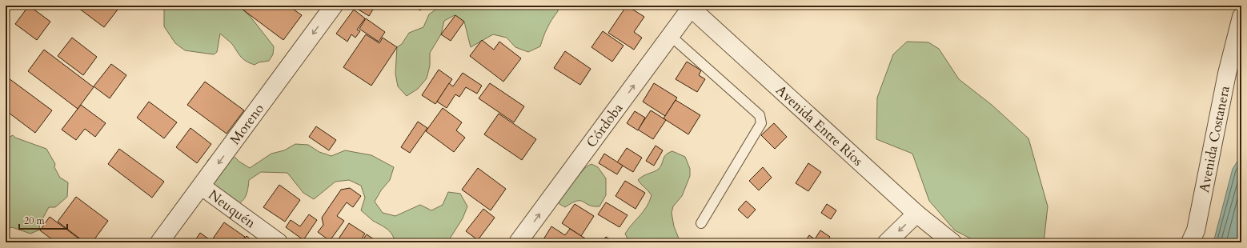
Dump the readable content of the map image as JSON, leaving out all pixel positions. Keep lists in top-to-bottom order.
{
  "streets": {
    "street": [
      "Moreno",
      "Córdoba",
      "Avenida Entre Ríos",
      "Avenida Costanera",
      "Neuquén"
    ]
  },
  "crossings": [
    ["Moreno", "Neuquén"],
    ["Córdoba", "Avenida Entre Ríos"]
  ],
  "one_way": ["Moreno", "Córdoba"],
  "scale_bar": "20 m"
}
